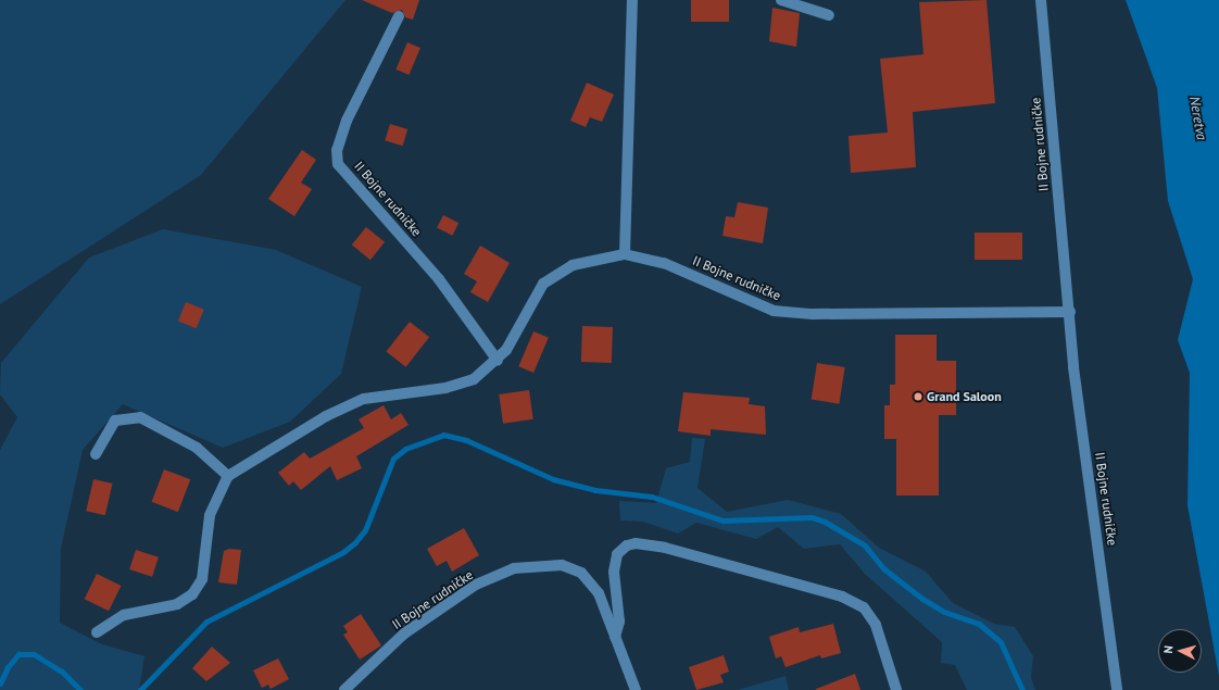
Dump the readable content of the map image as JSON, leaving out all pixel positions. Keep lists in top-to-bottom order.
{
  "streets": {
    "street": ["II Bojne rudničke"]
  },
  "water": ["Neretva"],
  "places": ["Grand Saloon"],
  "north": "left"
}
